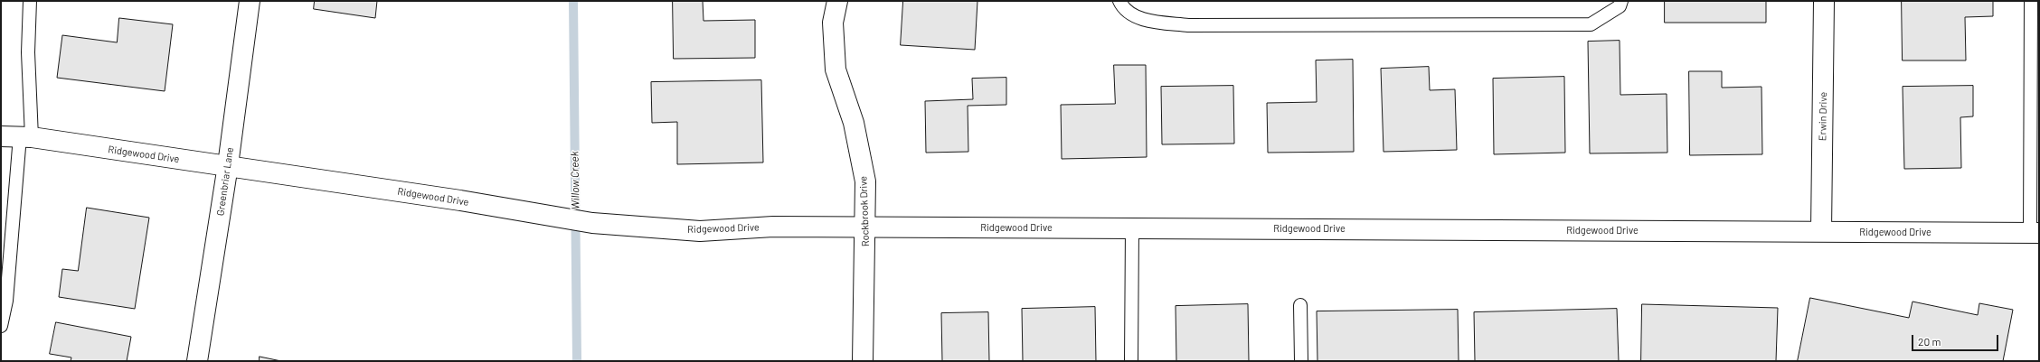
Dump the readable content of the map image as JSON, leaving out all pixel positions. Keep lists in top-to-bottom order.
{
  "streets": {
    "street": [
      "Erwin Drive",
      "Ridgewood Drive",
      "Greenbriar Lane",
      "Rockbrook Drive"
    ]
  },
  "crossings": [
    ["Erwin Drive", "Ridgewood Drive"],
    ["Ridgewood Drive", "Greenbriar Lane"],
    ["Ridgewood Drive", "Rockbrook Drive"]
  ],
  "water": ["Willow Creek"],
  "scale_bar": "20 m"
}
